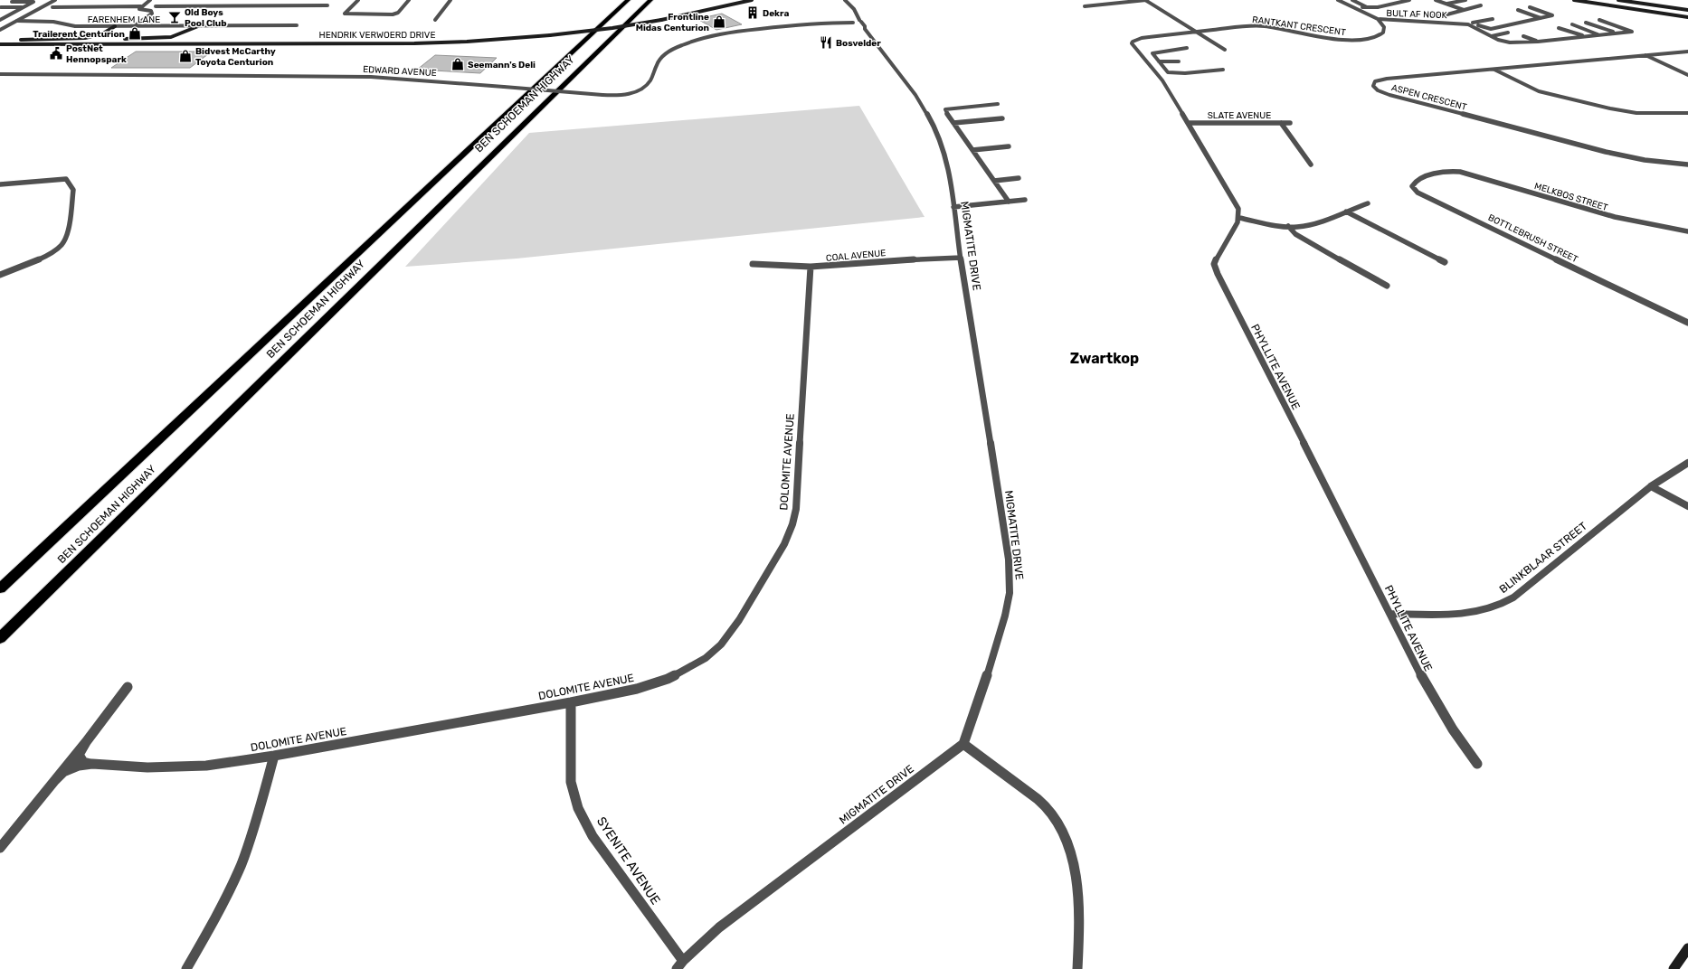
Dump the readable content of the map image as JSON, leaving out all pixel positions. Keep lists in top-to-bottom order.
{
  "streets": {
    "highway": ["BEN SCHOEMAN HIGHWAY"],
    "main road": ["HENDRIK VERWOERD DRIVE"],
    "street": [
      "BULT AF NOOK",
      "FARENHEM LANE",
      "RANTKANT CRESCENT",
      "EDWARD AVENUE",
      "ASPEN CRESCENT",
      "SLATE AVENUE",
      "MELKBOS STREET",
      "BOTTLEBRUSH STREET",
      "MIGMATITE DRIVE",
      "COAL AVENUE",
      "PHYLLITE AVENUE",
      "DOLOMITE AVENUE",
      "BLINKBLAAR STREET",
      "SYENITE AVENUE"
    ]
  },
  "crossings": [
    ["BULT AF NOOK", "RANTKANT CRESCENT"],
    ["EDWARD AVENUE", "MIGMATITE DRIVE"],
    ["MELKBOS STREET", "BOTTLEBRUSH STREET"],
    ["MIGMATITE DRIVE", "COAL AVENUE"],
    ["MIGMATITE DRIVE", "SYENITE AVENUE"],
    ["COAL AVENUE", "DOLOMITE AVENUE"],
    ["PHYLLITE AVENUE", "BLINKBLAAR STREET"],
    ["DOLOMITE AVENUE", "SYENITE AVENUE"]
  ],
  "districts": ["Zwartkop"],
  "places": {
    "building": ["Dekra"],
    "bar": ["Old Boys Pool Club"],
    "shop": [
      "Frontline Midas Centurion",
      "Trailerent Centurion",
      "Bidvest McCarthy Toyota Centurion",
      "Seemann's Deli"
    ],
    "restaurant": ["Bosvelder"],
    "public building": ["PostNet Hennopspark"]
  }
}
